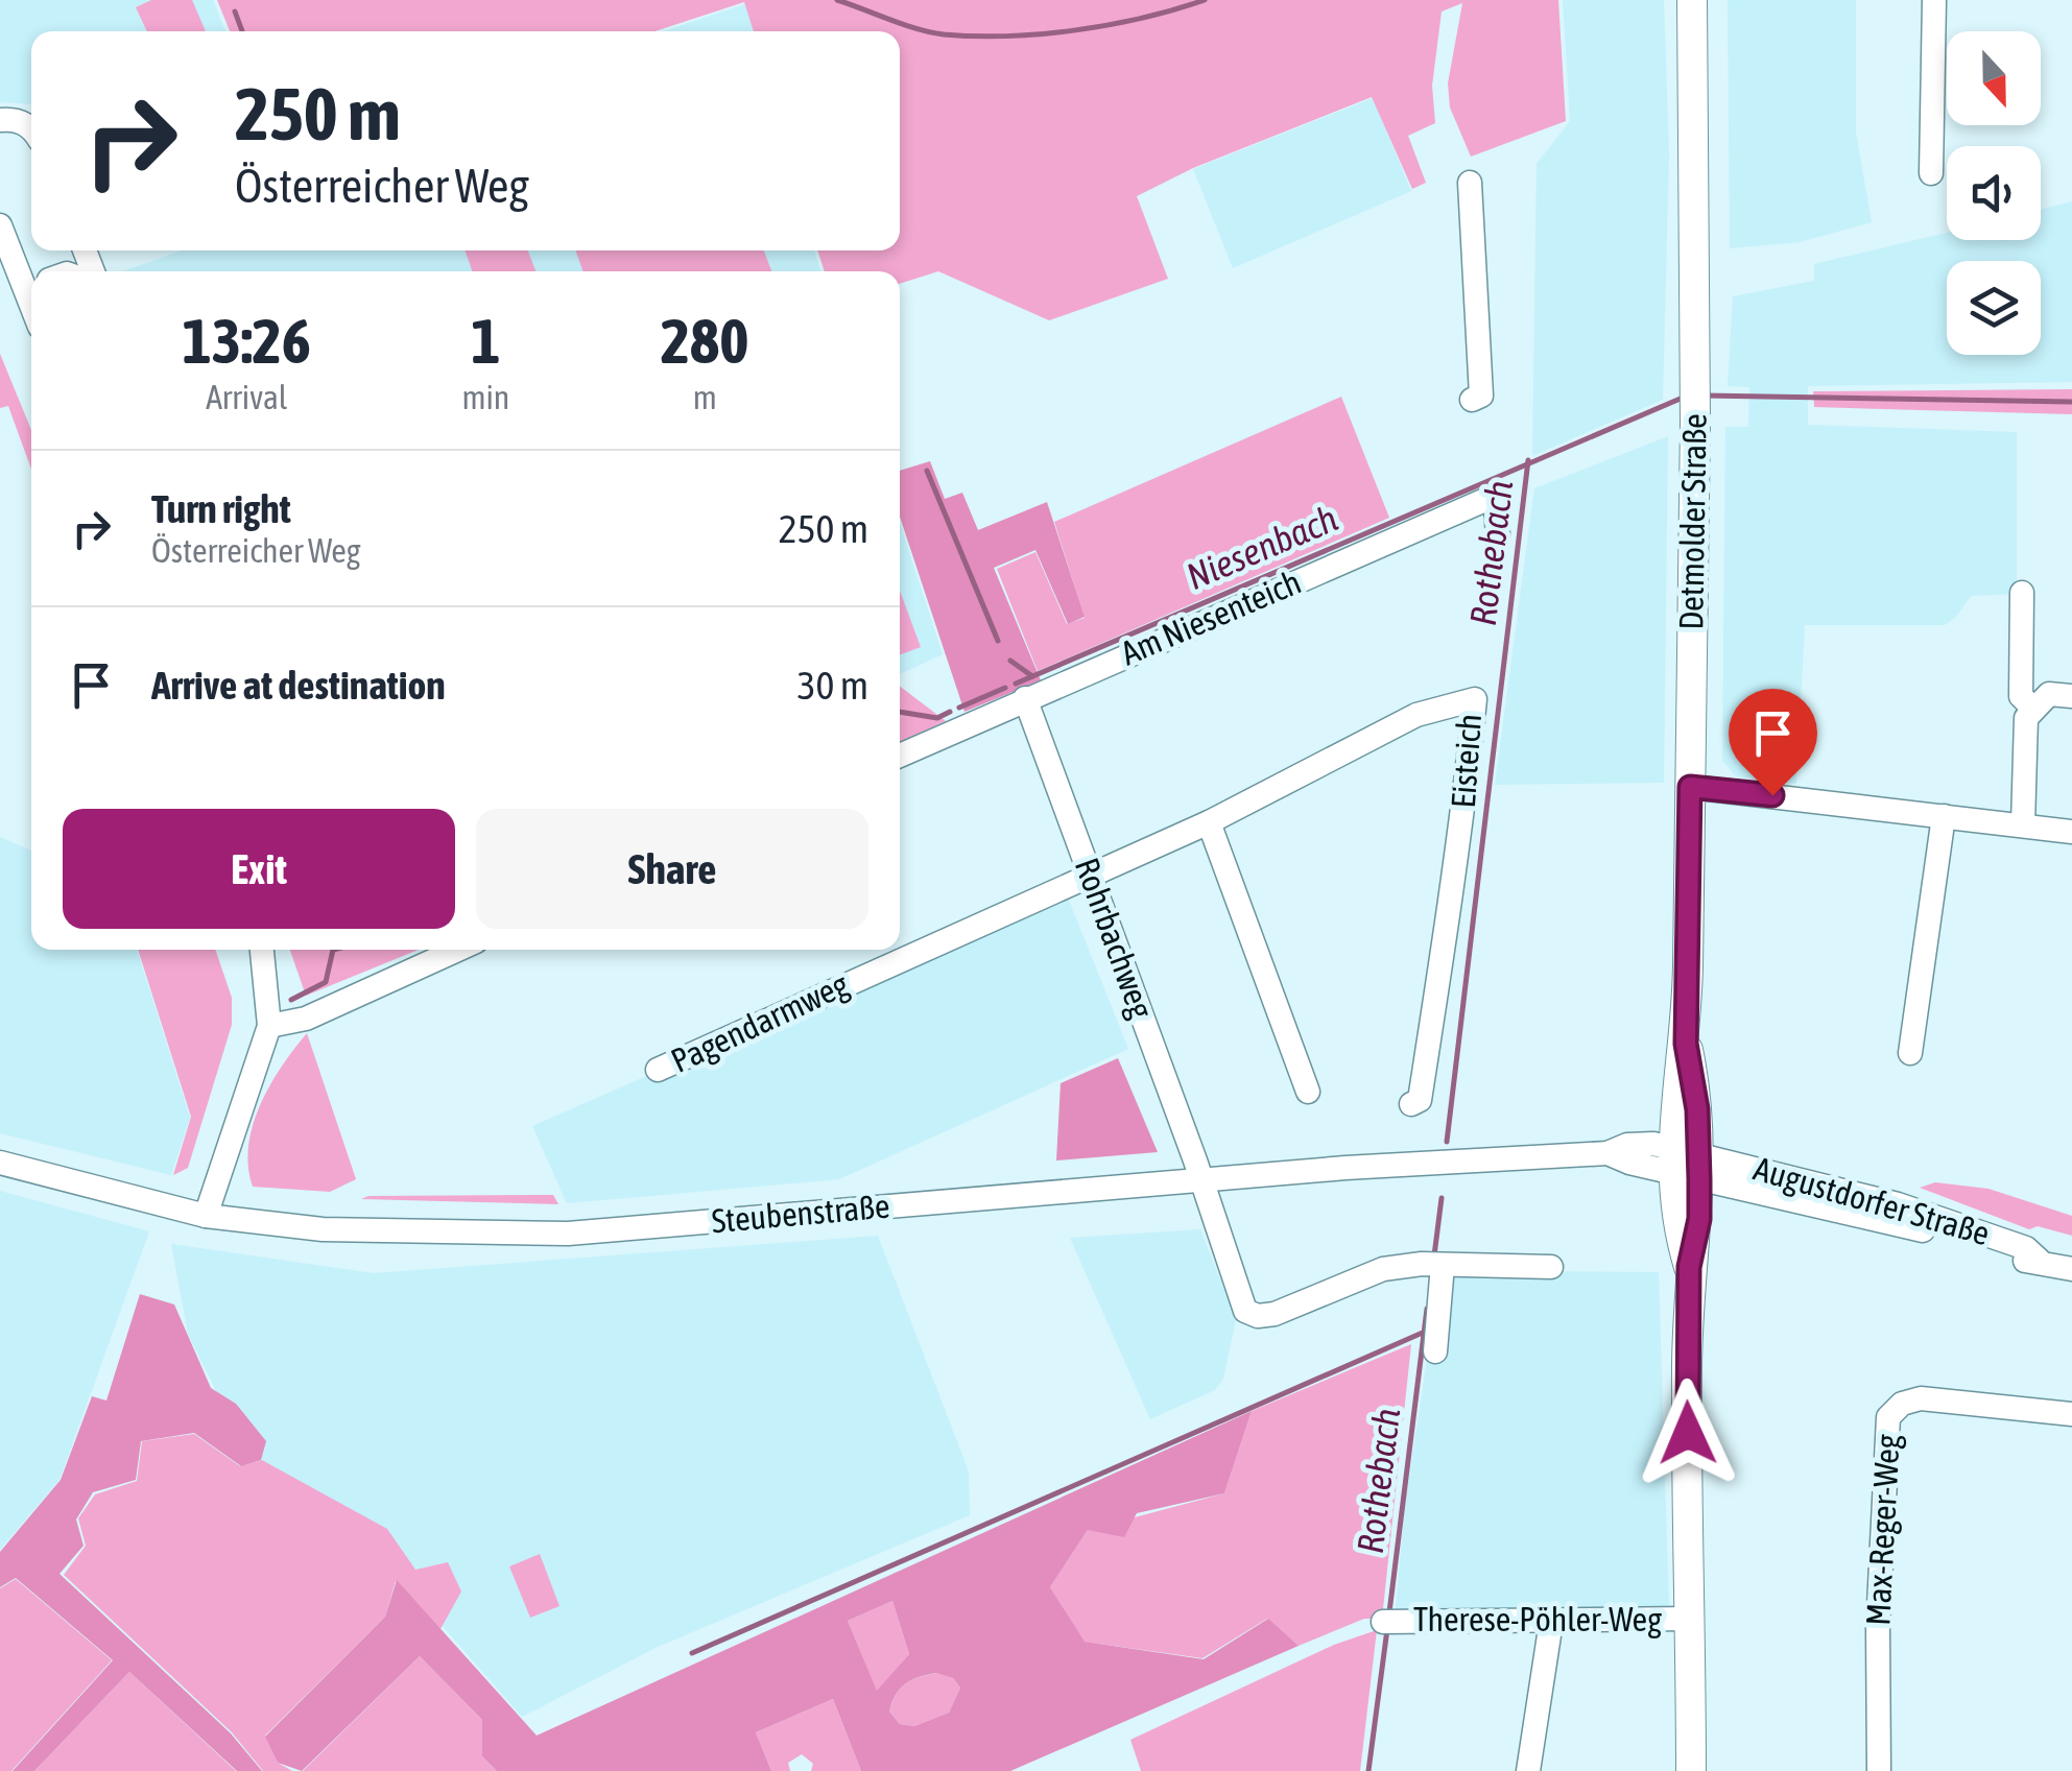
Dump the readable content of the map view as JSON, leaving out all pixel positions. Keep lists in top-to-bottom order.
{
  "streets": {
    "main road": ["Detmolder Straße"],
    "street": [
      "Am Niesenteich",
      "Eisteich",
      "Rohrbachweg",
      "Pagendarmweg",
      "Augustdorfer Straße",
      "Steubenstraße",
      "Max-Reger-Weg",
      "Therese-Pöhler-Weg"
    ]
  },
  "crossings": [
    ["Detmolder Straße", "Augustdorfer Straße"],
    ["Detmolder Straße", "Steubenstraße"],
    ["Detmolder Straße", "Therese-Pöhler-Weg"],
    ["Am Niesenteich", "Rohrbachweg"],
    ["Eisteich", "Rohrbachweg"],
    ["Eisteich", "Pagendarmweg"],
    ["Rohrbachweg", "Pagendarmweg"],
    ["Rohrbachweg", "Steubenstraße"],
    ["Augustdorfer Straße", "Steubenstraße"]
  ],
  "water": ["Niesenbach", "Rothebach"],
  "north": "bottom",
  "page": {
    "turn": ["250 m", "Österreicher Weg"],
    "eta": [
      "13:26",
      "Arrival",
      "1",
      "min",
      "280",
      "m"
    ],
    "list": [
      {
        "name": "Turn right",
        "note": "Österreicher Weg",
        "value": "250 m"
      },
      {
        "name": "Arrive at destination",
        "value": "30 m"
      }
    ],
    "buttons": ["Exit", "Share"]
  }
}
